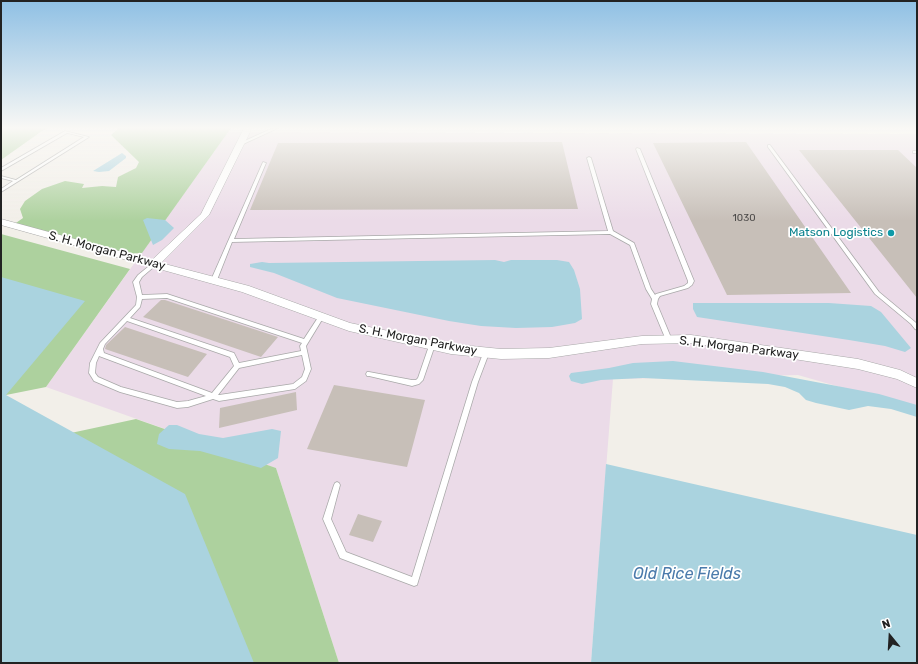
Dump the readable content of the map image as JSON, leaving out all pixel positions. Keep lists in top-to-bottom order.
{
  "streets": {
    "street": ["S. H. Morgan Parkway"]
  },
  "water": ["Old Rice Fields"],
  "places": ["Matson Logistics"],
  "house_numbers": ["1030"],
  "north": "top"
}
